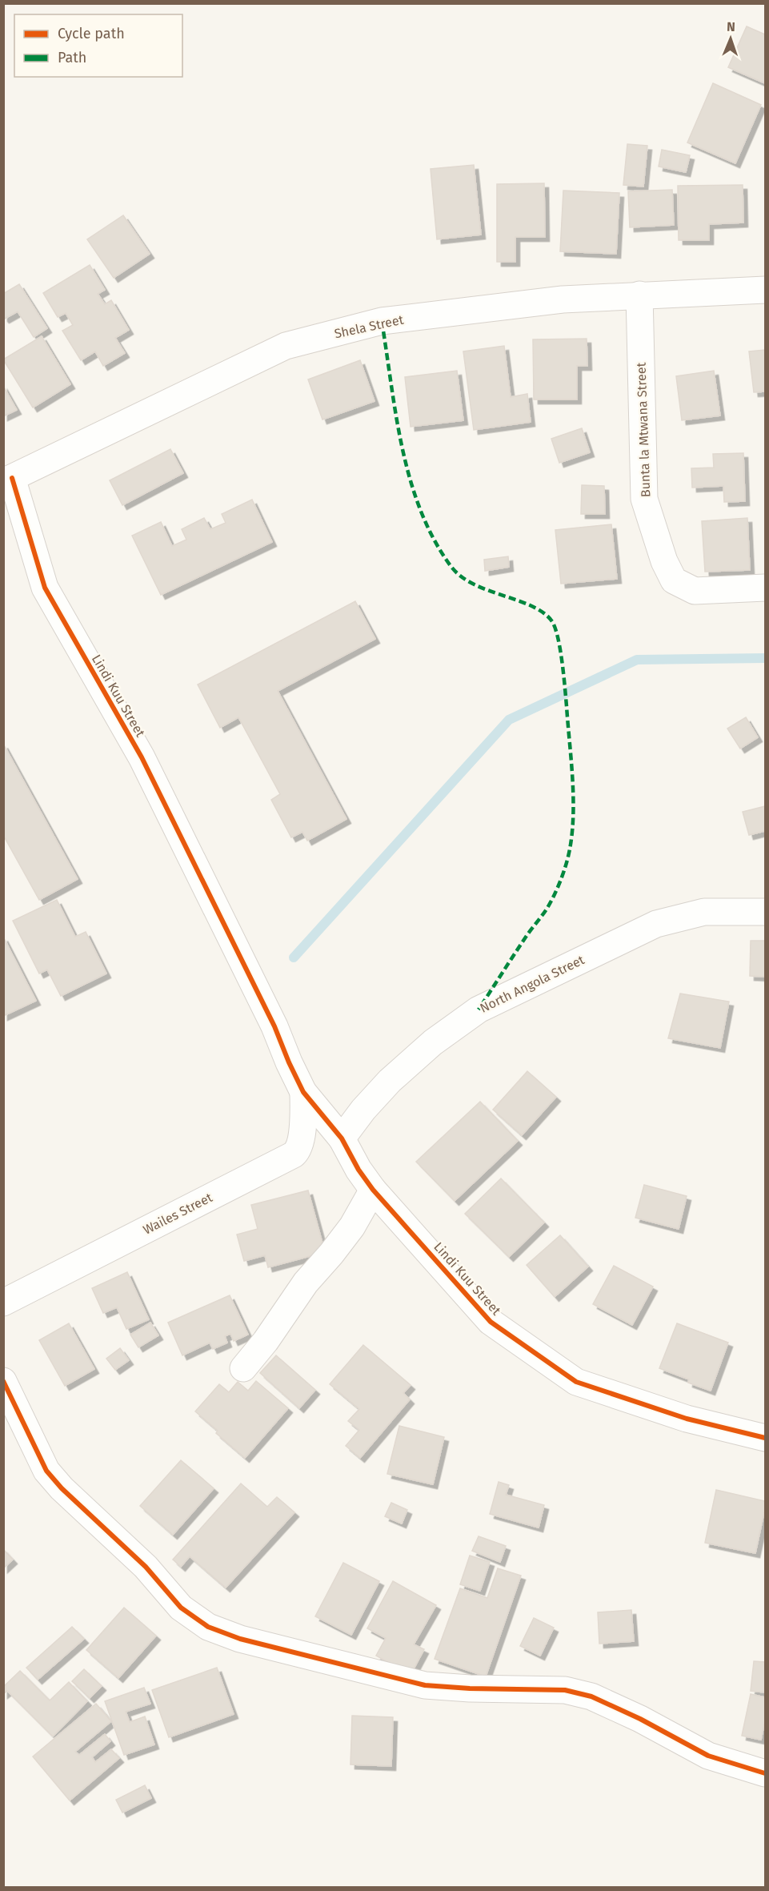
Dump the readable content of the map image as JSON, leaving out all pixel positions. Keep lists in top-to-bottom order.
{
  "streets": {
    "street": [
      "Shela Street",
      "Bunta la Mtwana Street",
      "Lindi Kuu Street",
      "North Angola Street",
      "Wailes Street"
    ]
  },
  "crossings": [
    ["Shela Street", "Bunta la Mtwana Street"],
    ["Shela Street", "Lindi Kuu Street"],
    ["Lindi Kuu Street", "North Angola Street"],
    ["Lindi Kuu Street", "Wailes Street"]
  ],
  "legend": ["Cycle path", "Path"],
  "north": "top"
}
